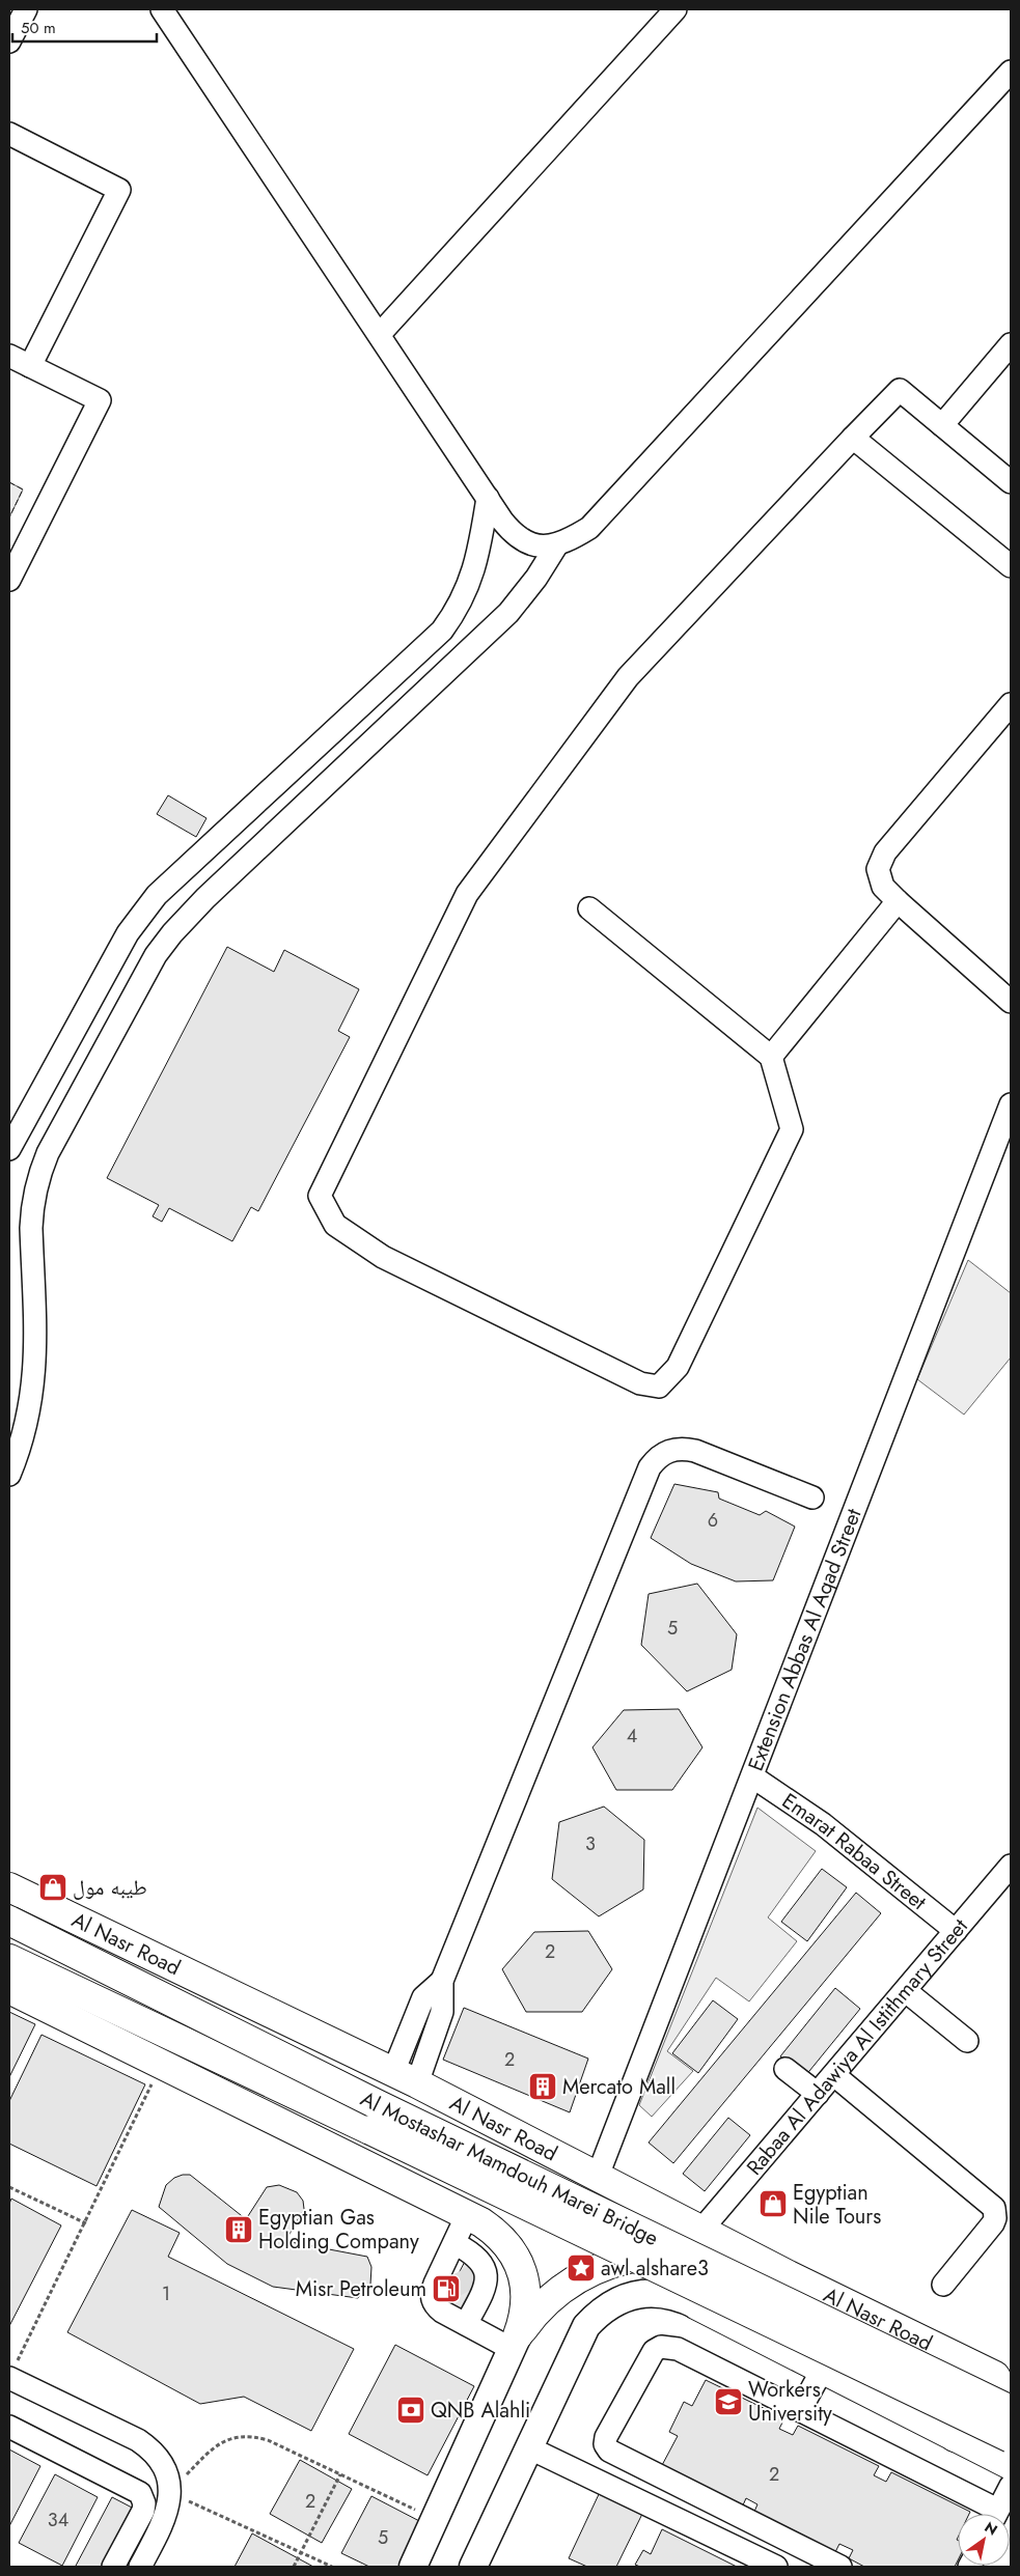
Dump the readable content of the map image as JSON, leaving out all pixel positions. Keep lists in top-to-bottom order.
{
  "streets": {
    "highway": ["Al Nasr Road", "Al Mostashar Mamdouh Marei Bridge"],
    "street": ["Extension Abbas Al Aqad Street", "Emarat Rabaa Street", "Rabaa Al Adawiya Al Istithmary Street"]
  },
  "crossings": [
    ["Extension Abbas Al Aqad Street", "Emarat Rabaa Street"],
    ["Extension Abbas Al Aqad Street", "Al Nasr Road"],
    ["Emarat Rabaa Street", "Rabaa Al Adawiya Al Istithmary Street"],
    ["Al Nasr Road", "Rabaa Al Adawiya Al Istithmary Street"]
  ],
  "places": {
    "shop": ["طيبه مول", "Egyptian Nile Tours"],
    "building": ["Mercato Mall", "Egyptian Gas Holding Company"],
    "place": ["awl alshare3"],
    "fuel station": ["Misr Petroleum"],
    "school or university": ["Workers University"],
    "bank": ["QNB Alahli"]
  },
  "house_numbers": [
    "6",
    "5",
    "4",
    "3",
    "2",
    "2",
    "1",
    "2",
    "2",
    "34",
    "5"
  ],
  "scale_bar": "50 m",
  "north": "top right"
}
